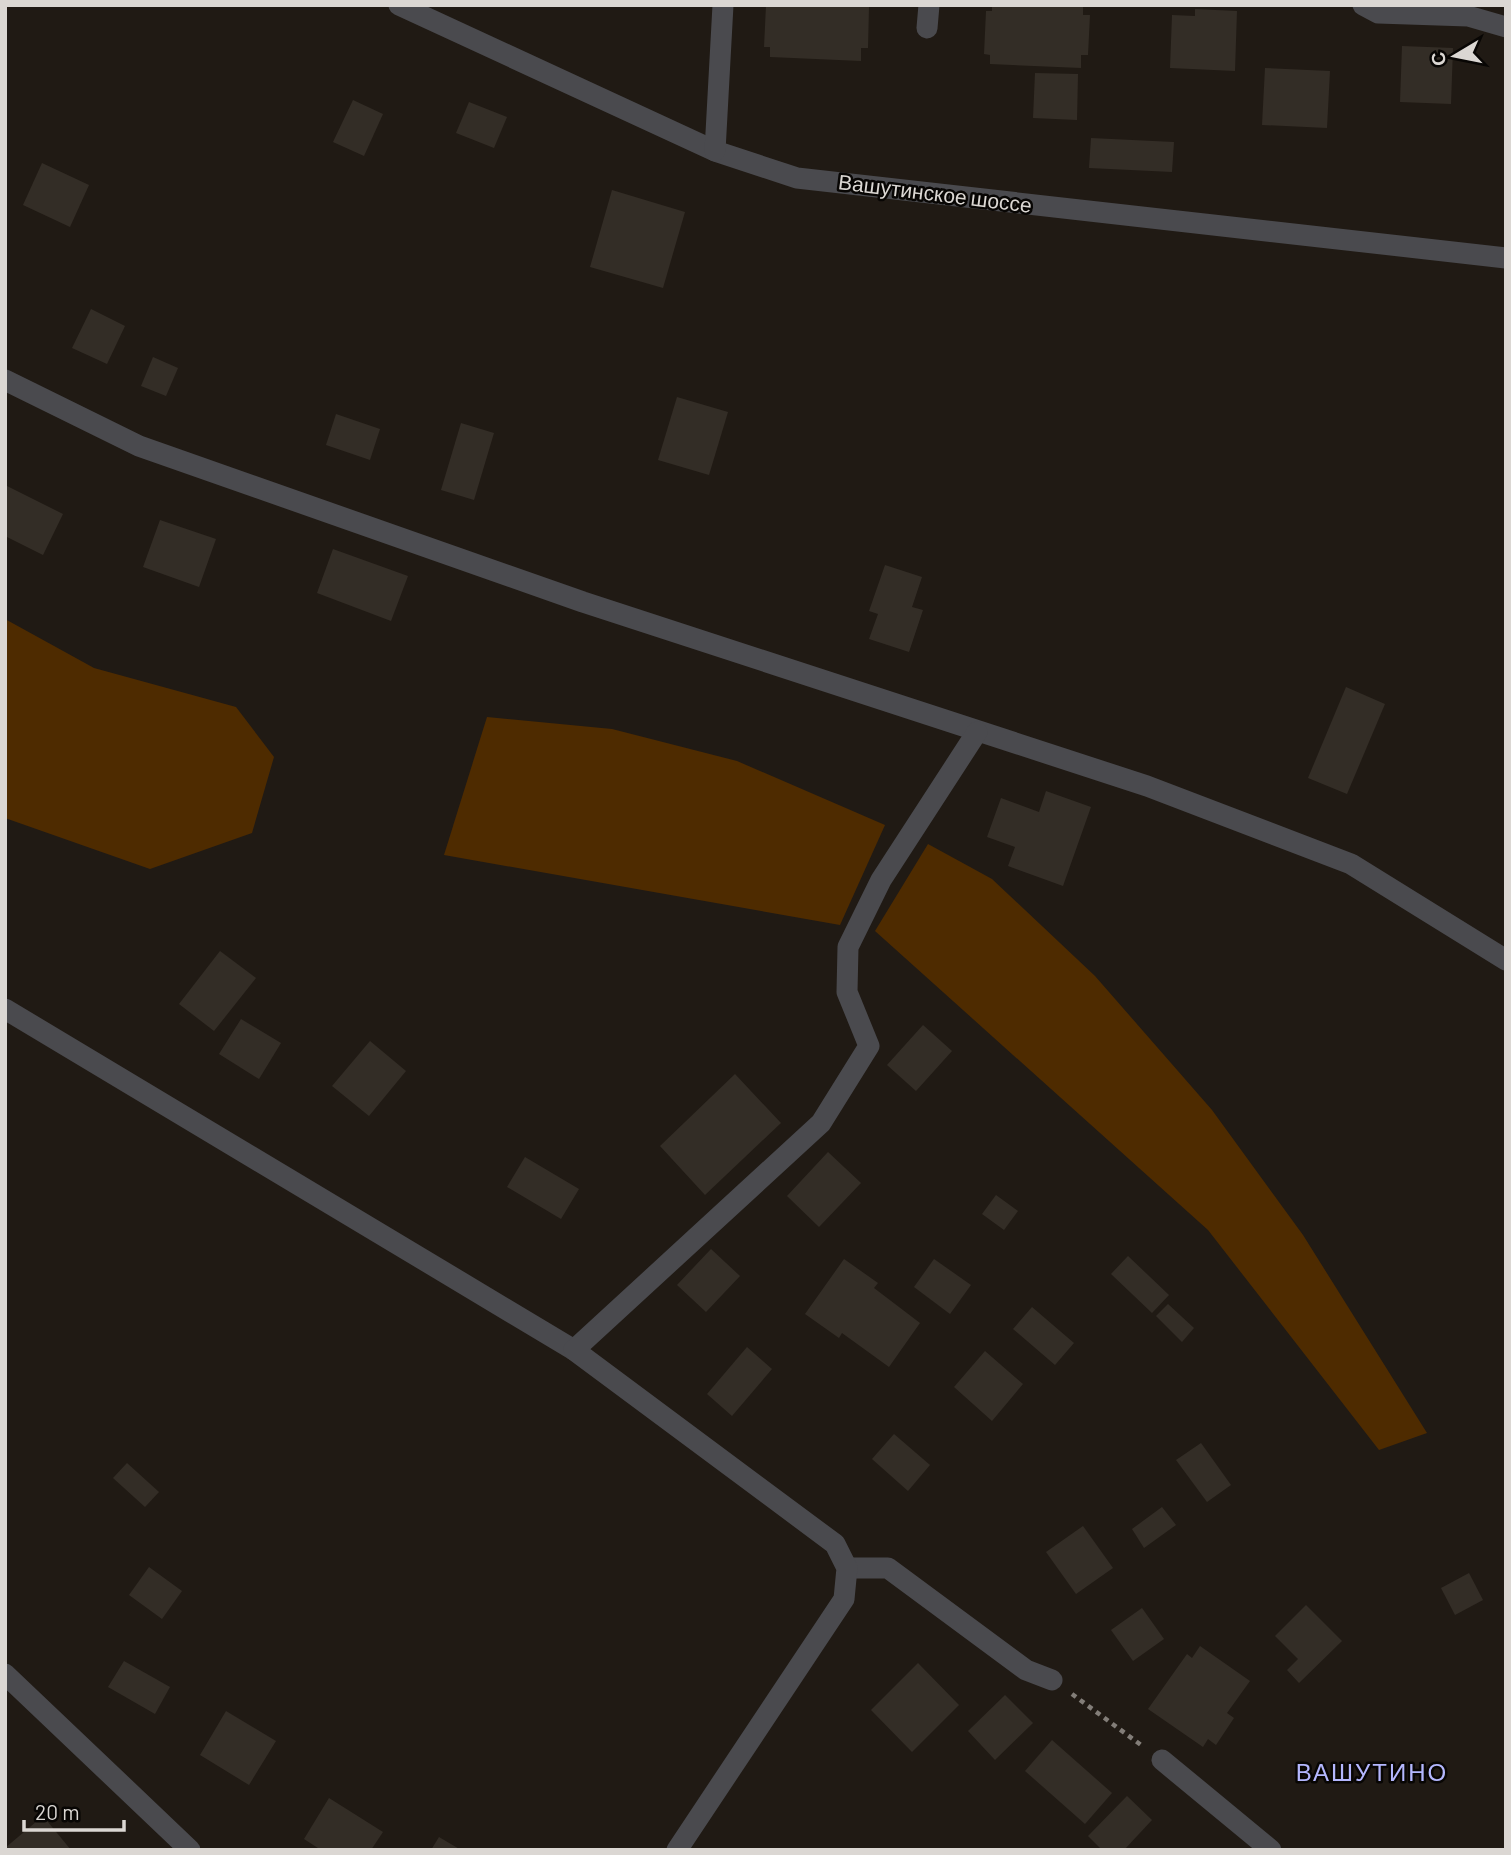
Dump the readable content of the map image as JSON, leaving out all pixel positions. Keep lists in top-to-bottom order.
{
  "streets": {
    "street": ["Вашутинское шоссе"]
  },
  "districts": ["ВАШУТИНО"],
  "scale_bar": "20 m",
  "north": "left"
}
